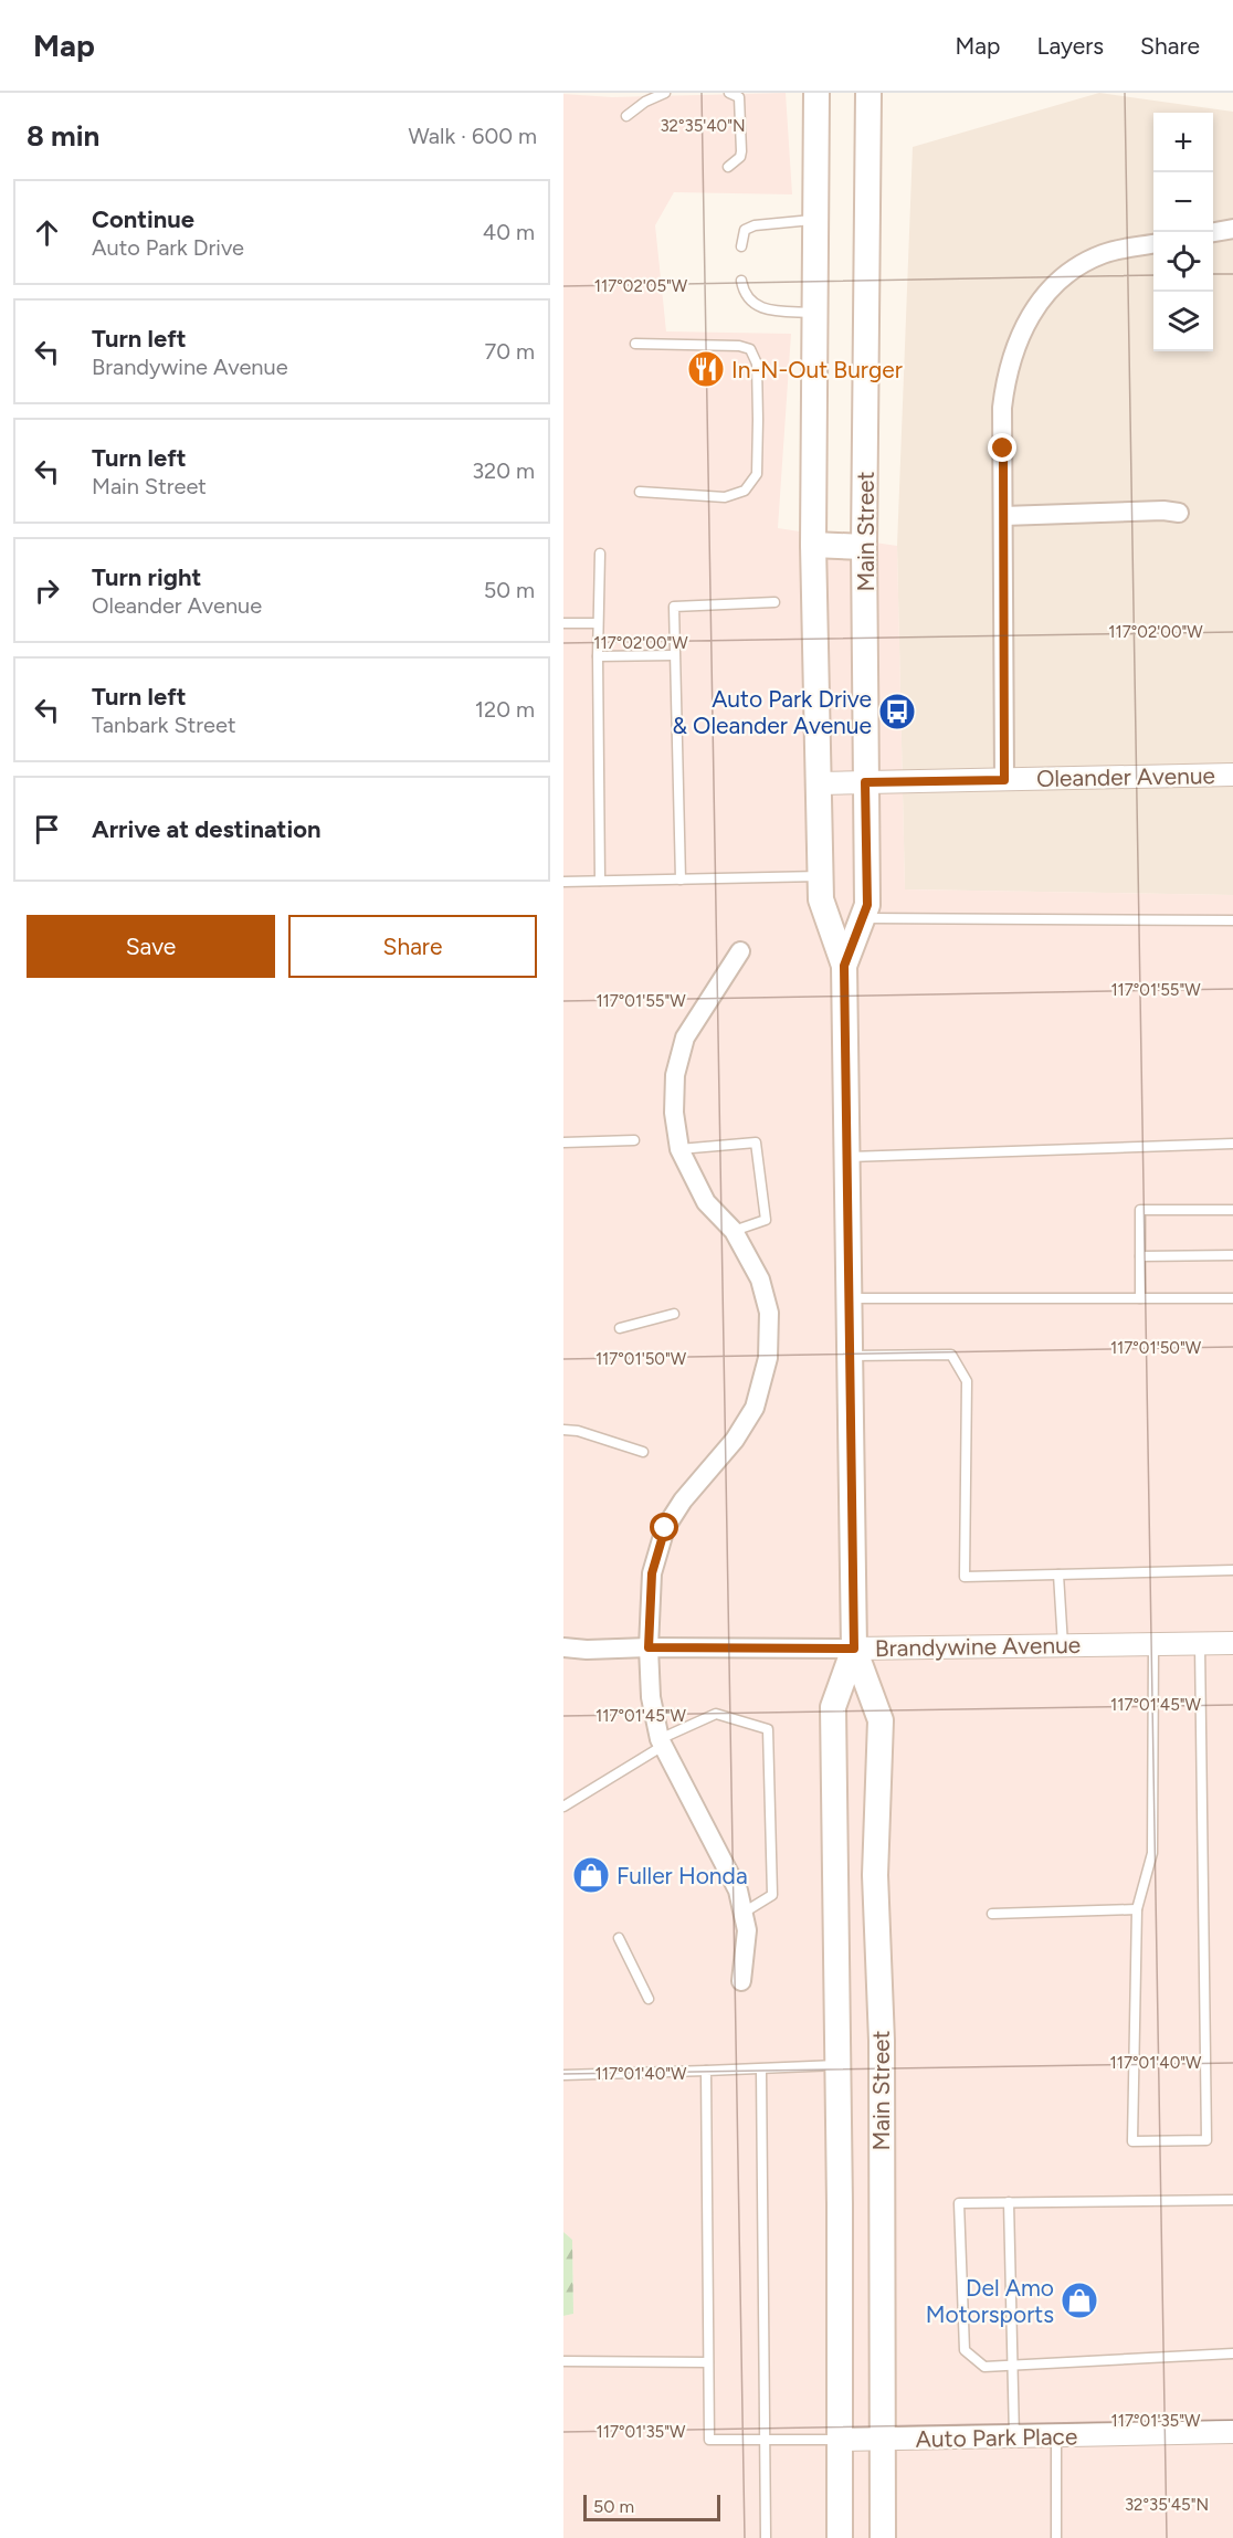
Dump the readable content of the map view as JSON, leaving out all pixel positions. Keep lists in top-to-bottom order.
{
  "streets": {
    "main road": ["Main Street"],
    "street": ["Oleander Avenue", "Brandywine Avenue", "Auto Park Place"]
  },
  "crossings": [
    ["Main Street", "Oleander Avenue"],
    ["Main Street", "Brandywine Avenue"],
    ["Main Street", "Auto Park Place"]
  ],
  "places": {
    "restaurant": ["In-N-Out Burger"],
    "bus stop": ["Auto Park Drive & Oleander Avenue"],
    "shop": ["Fuller Honda", "Del Amo Motorsports"]
  },
  "scale_bar": "50 m",
  "page": {
    "header": "Map",
    "nav": ["Map", "Layers", "Share"],
    "heading": ["8 min", "Walk · 600 m"],
    "map_buttons": ["+", "−"],
    "list": [
      ["Continue", "Auto Park Drive", "40 m"],
      ["Turn left", "Brandywine Avenue", "70 m"],
      ["Turn left", "Main Street", "320 m"],
      ["Turn right", "Oleander Avenue", "50 m"],
      ["Turn left", "Tanbark Street", "120 m"],
      "Arrive at destination"
    ],
    "buttons": ["Save", "Share"],
    "scale": "50 m"
  },
  "coordinates": [
    "32°35'40\"N",
    "117°02'05\"W",
    "117°02'00\"W",
    "117°01'55\"W",
    "117°01'50\"W",
    "117°01'45\"W",
    "117°01'40\"W",
    "117°01'35\"W",
    "32°35'45\"N"
  ]
}
